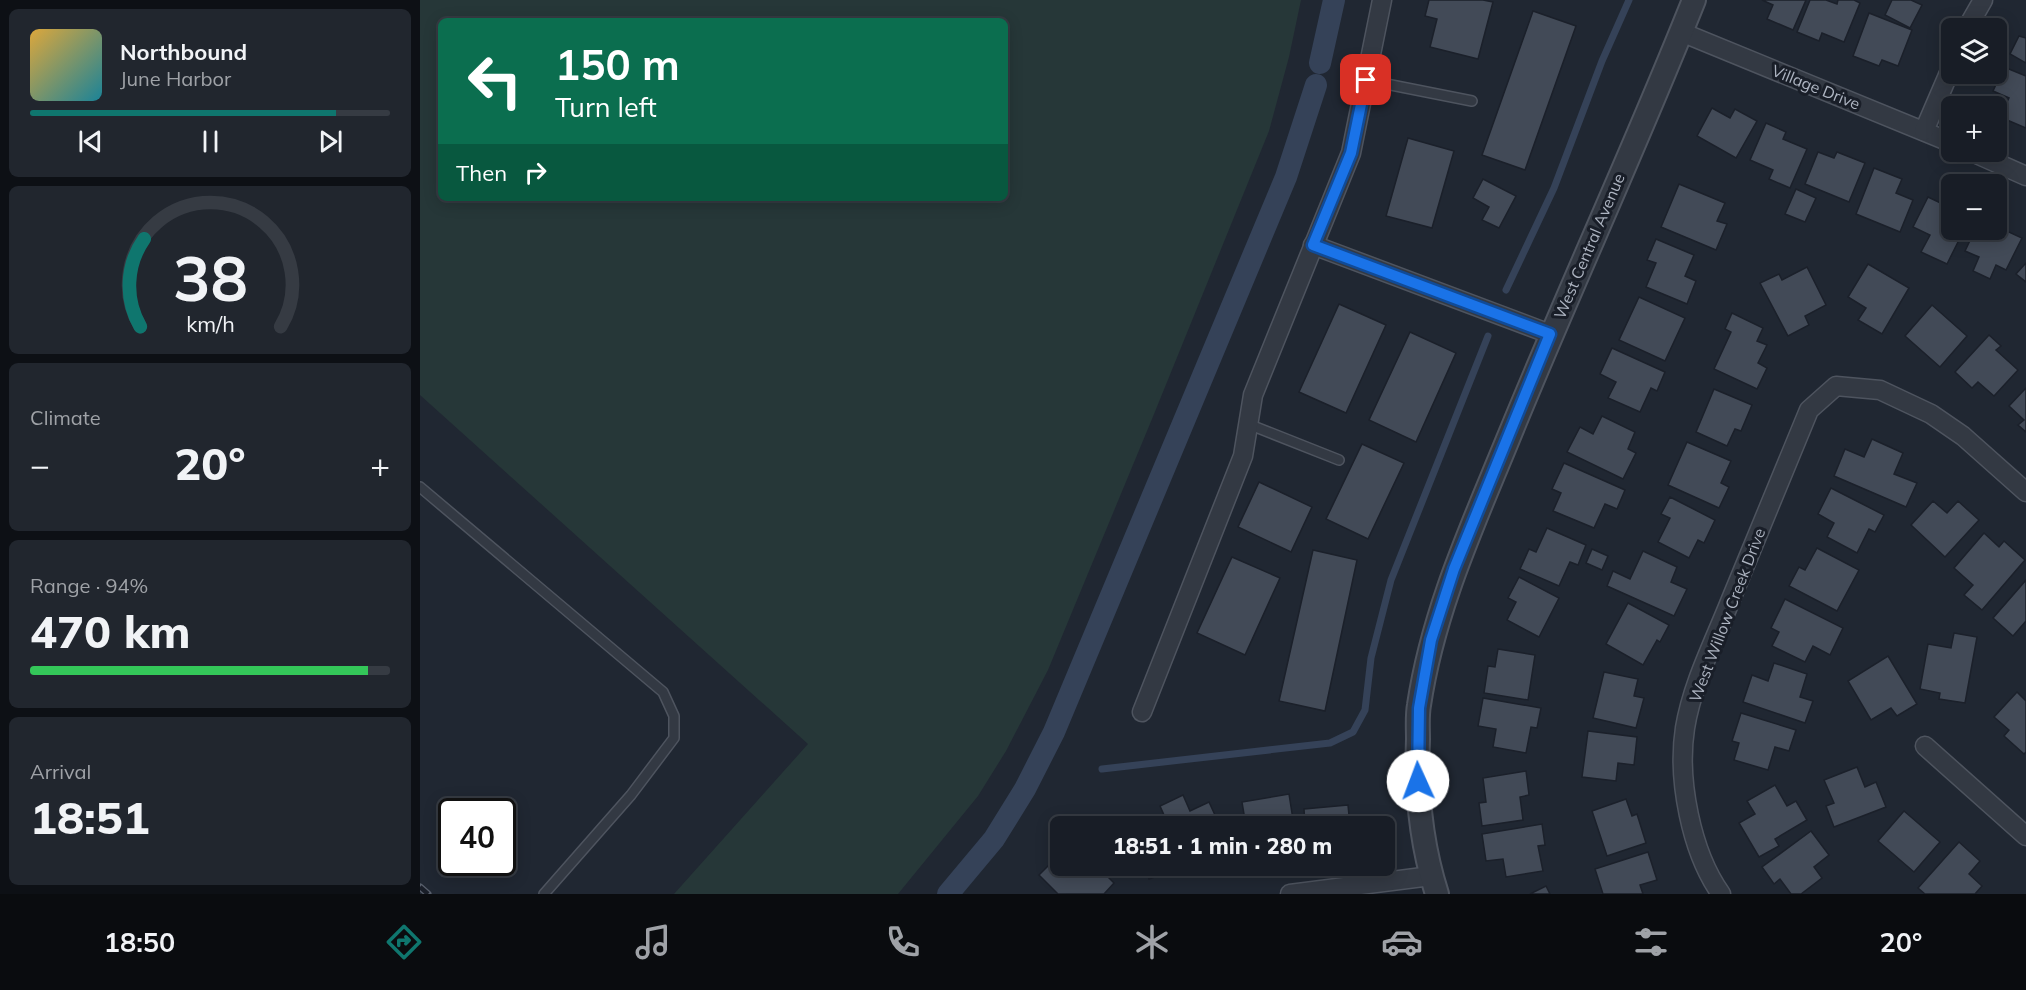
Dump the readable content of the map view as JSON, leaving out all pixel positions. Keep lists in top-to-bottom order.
{
  "streets": {
    "street": ["Village Drive", "West Central Avenue", "West Willow Creek Drive"]
  },
  "crossings": [
    ["Village Drive", "West Central Avenue"]
  ],
  "page": {
    "map_buttons": ["+", "−"],
    "turn": ["150 m", "Turn left"],
    "song": ["Northbound", "June Harbor"],
    "then": "Then",
    "tile": [
      "Climate",
      ["Range · 94%", "470 km"],
      ["Arrival", "18:51"]
    ],
    "heat": ["−", "20°", "+"],
    "limit": "40",
    "trip": "18:51 · 1 min · 280 m",
    "tabs": ["18:50", "20°"],
    "gauge": ["38", "km/h"]
  }
}
